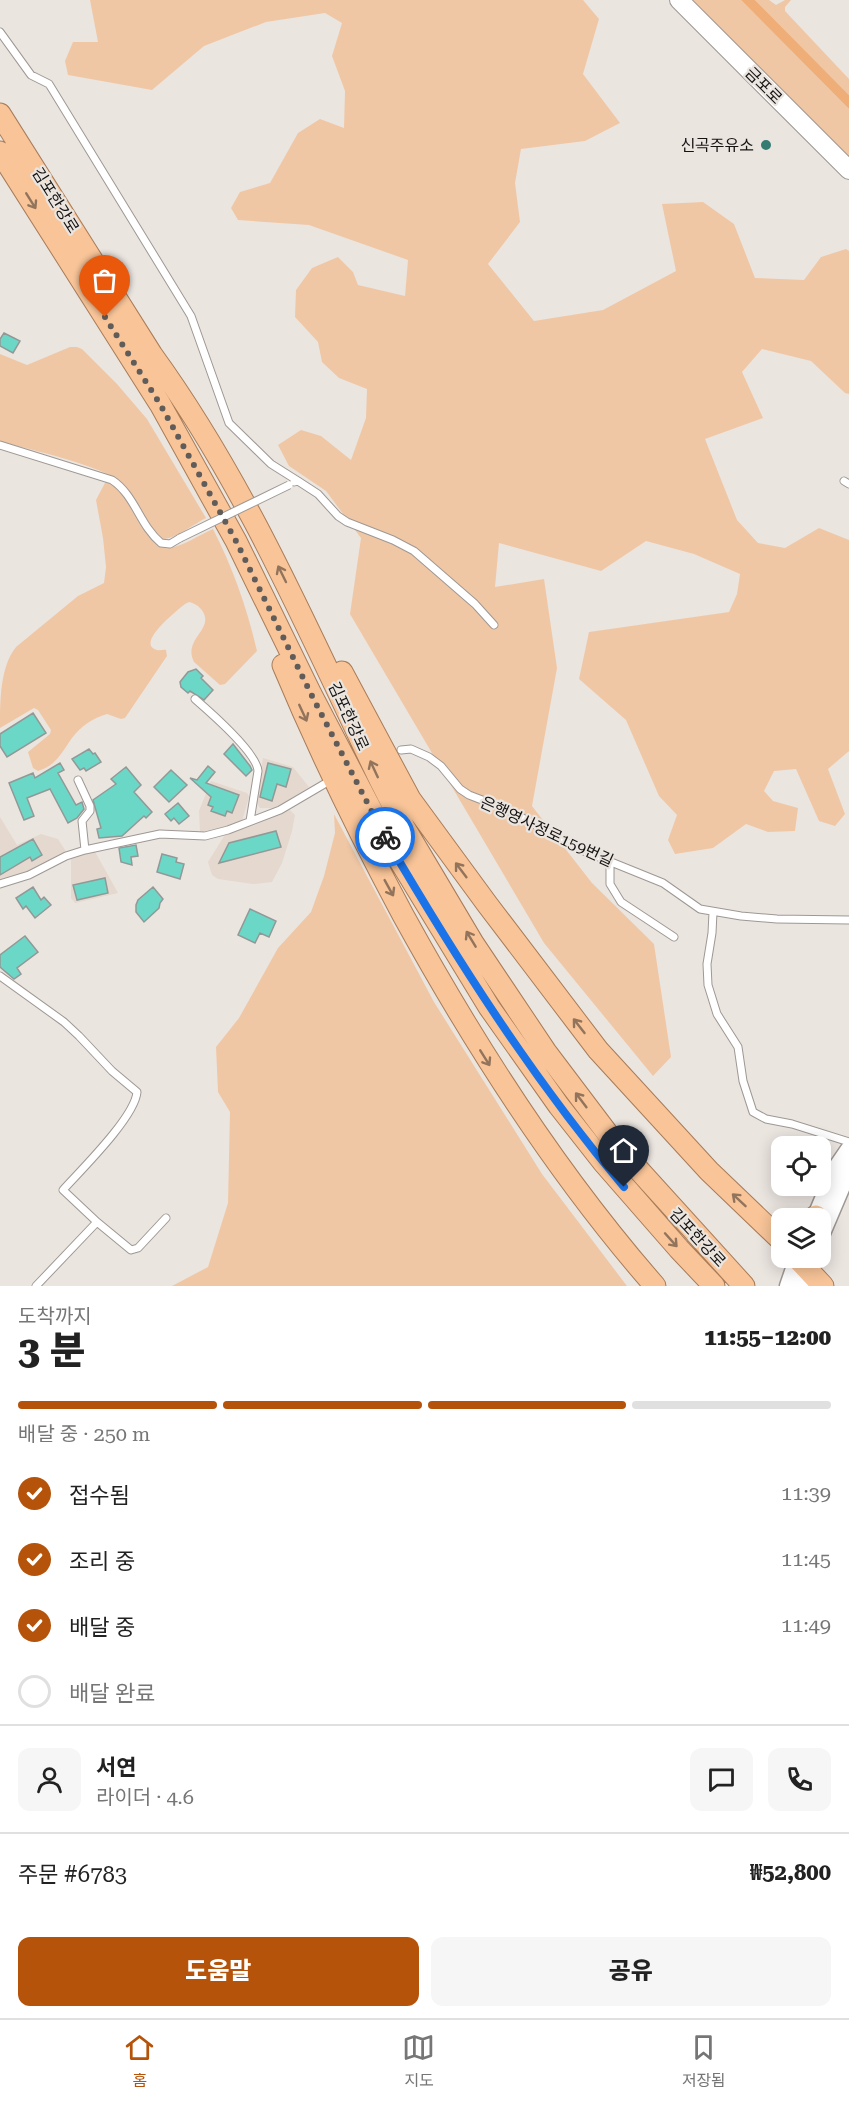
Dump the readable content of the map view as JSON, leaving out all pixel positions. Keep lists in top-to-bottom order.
{
  "streets": {
    "highway": ["김포한강로"],
    "main road": ["금포로"],
    "lane": ["은행영사정로159번길"]
  },
  "places": ["신곡주유소"],
  "page": {
    "heading": ["3 분", "도착까지", "11:55–12:00"],
    "panel": [
      "서연",
      "라이더 · 4.6",
      "주문 #6783",
      "₩52,800"
    ],
    "bar": "배달 중 · 250 m",
    "list": [
      ["접수됨", "11:39"],
      ["조리 중", "11:45"],
      ["배달 중", "11:49"],
      "배달 완료"
    ],
    "buttons": ["도움말", "공유"],
    "tabs": ["홈", "지도", "저장됨"]
  }
}
